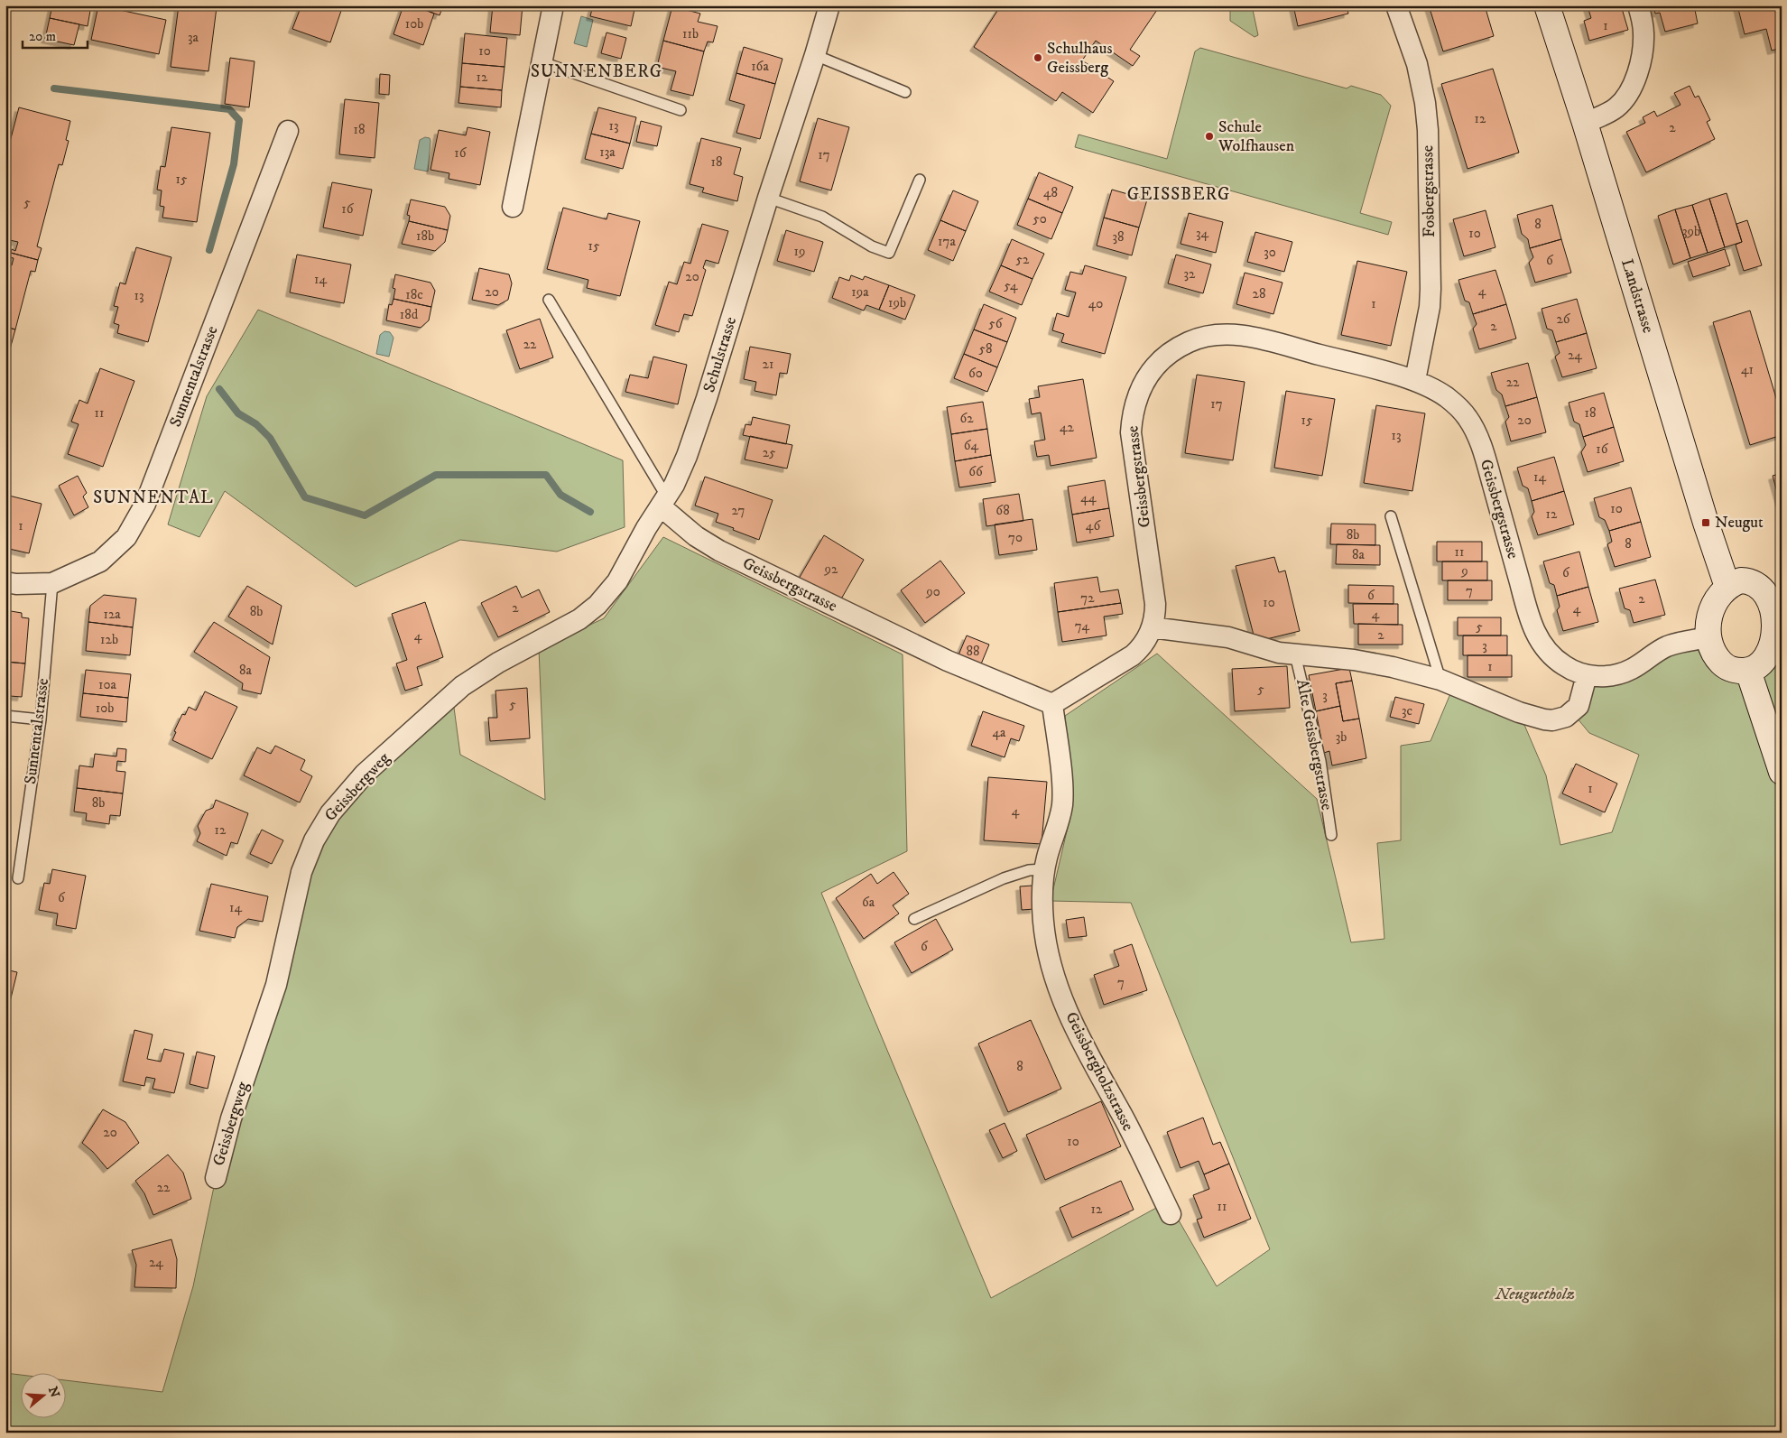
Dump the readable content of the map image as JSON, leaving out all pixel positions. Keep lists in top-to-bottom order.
{
  "streets": {
    "main road": ["Landstrasse"],
    "street": [
      "Fosbergstrasse",
      "Schulstrasse",
      "Sunnentalstrasse",
      "Geissbergstrasse",
      "Alte Geissbergstrasse",
      "Geissbergweg",
      "Geissbergholzstrasse"
    ]
  },
  "crossings": [
    ["Fosbergstrasse", "Geissbergstrasse"],
    ["Landstrasse", "Geissbergstrasse"],
    ["Schulstrasse", "Geissbergstrasse"],
    ["Schulstrasse", "Geissbergweg"],
    ["Geissbergstrasse", "Alte Geissbergstrasse"],
    ["Geissbergstrasse", "Geissbergweg"],
    ["Geissbergstrasse", "Geissbergholzstrasse"]
  ],
  "districts": ["SUNNENBERG", "GEISSBERG", "SUNNENTAL"],
  "parks": ["Neuguetholz"],
  "places": {
    "other": ["Schulhaus Geissberg", "Schule Wolfhausen"],
    "transit": ["Neugut"]
  },
  "house_numbers": [
    "10b",
    "1",
    "11b",
    "3a",
    "10",
    "16a",
    "12",
    "12",
    "13",
    "2",
    "18",
    "13a",
    "16",
    "17",
    "18",
    "15",
    "48",
    "5",
    "16",
    "50",
    "8",
    "39b",
    "34",
    "10",
    "18b",
    "38",
    "17a",
    "15",
    "19",
    "30",
    "52",
    "6",
    "32",
    "20",
    "14",
    "54",
    "4",
    "20",
    "19a",
    "28",
    "18c",
    "13",
    "19b",
    "40",
    "1",
    "18d",
    "26",
    "56",
    "2",
    "22",
    "58",
    "24",
    "21",
    "41",
    "60",
    "22",
    "17",
    "11",
    "18",
    "62",
    "15",
    "20",
    "42",
    "13",
    "64",
    "16",
    "25",
    "66",
    "14",
    "44",
    "10",
    "27",
    "68",
    "12",
    "1",
    "46",
    "8b",
    "70",
    "8",
    "11",
    "8a",
    "92",
    "9",
    "6",
    "7",
    "90",
    "6",
    "72",
    "2",
    "10",
    "2",
    "4",
    "8b",
    "12a",
    "4",
    "74",
    "5",
    "2",
    "4",
    "12b",
    "3",
    "88",
    "1",
    "8a",
    "10a",
    "5",
    "3",
    "5",
    "10b",
    "3c",
    "4a",
    "3b",
    "1",
    "8b",
    "4",
    "12",
    "6",
    "6a",
    "14",
    "6",
    "7",
    "8",
    "20",
    "10",
    "22",
    "11",
    "12",
    "24"
  ],
  "scale_bar": "20 m",
  "north": "right"
}
